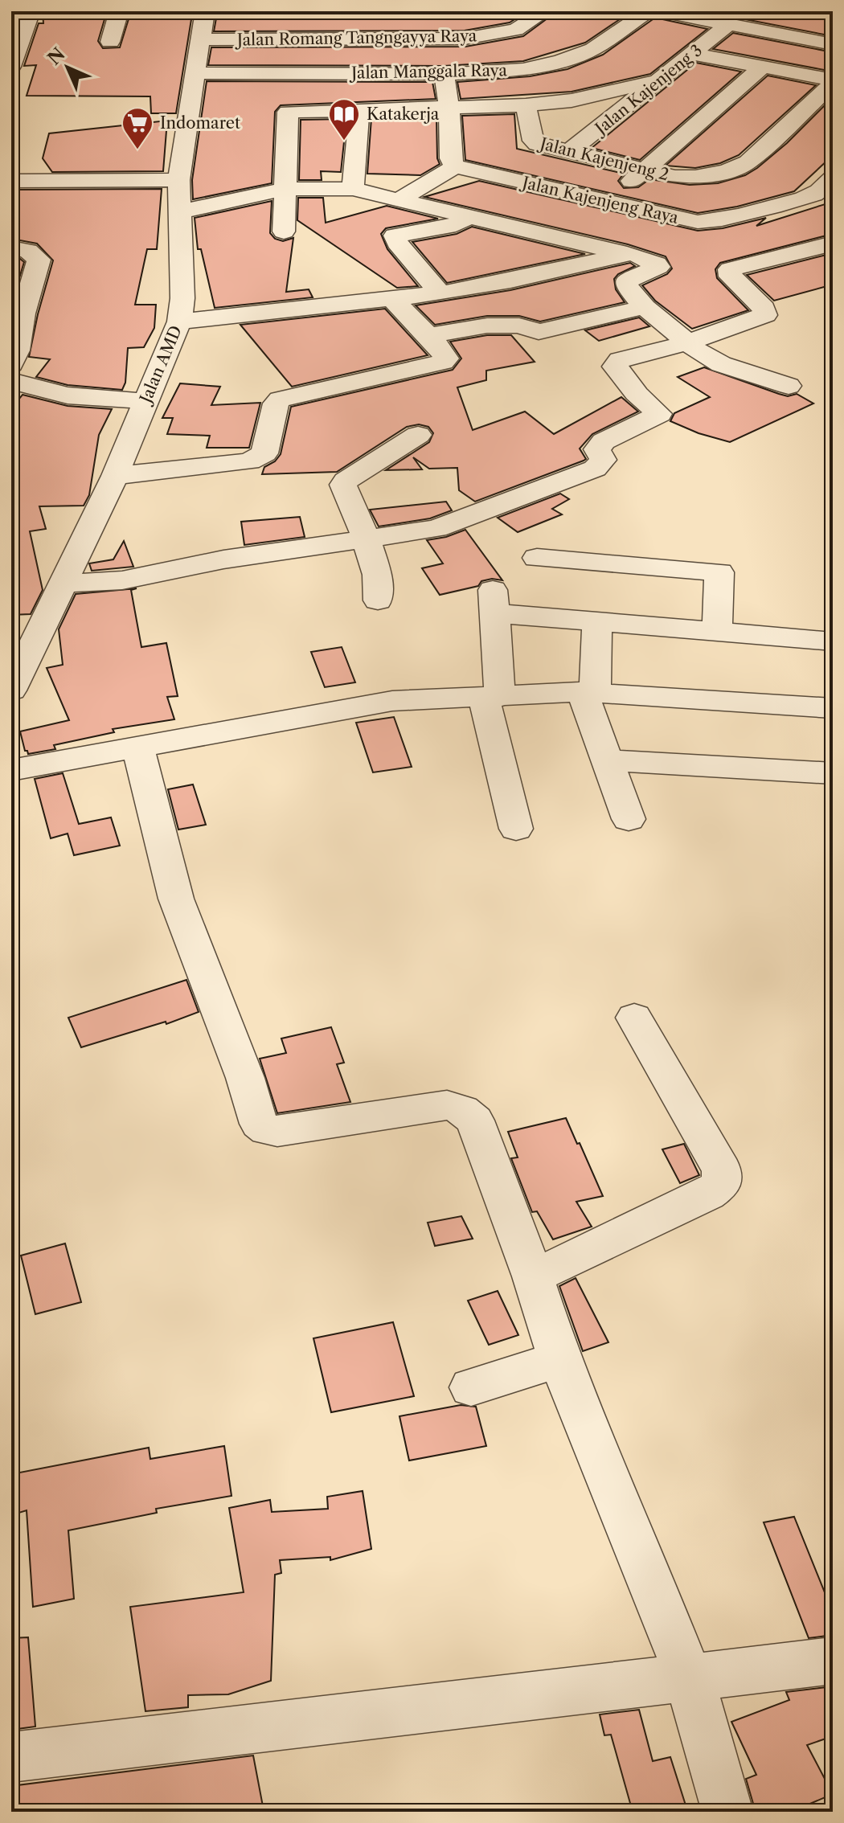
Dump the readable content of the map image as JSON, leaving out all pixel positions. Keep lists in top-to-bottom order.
{
  "streets": {
    "street": [
      "Jalan Romang Tangngayya Raya",
      "Jalan Manggala Raya",
      "Jalan Kajenjeng 3",
      "Jalan Kajenjeng 2",
      "Jalan Kajenjeng Raya",
      "Jalan AMD"
    ]
  },
  "crossings": [
    ["Jalan Romang Tangngayya Raya", "Jalan AMD"],
    ["Jalan Manggala Raya", "Jalan AMD"],
    ["Jalan Kajenjeng 3", "Jalan Kajenjeng 2"]
  ],
  "places": {
    "library": ["Katakerja"],
    "supermarket": ["Indomaret"]
  },
  "north": "top left"
}
